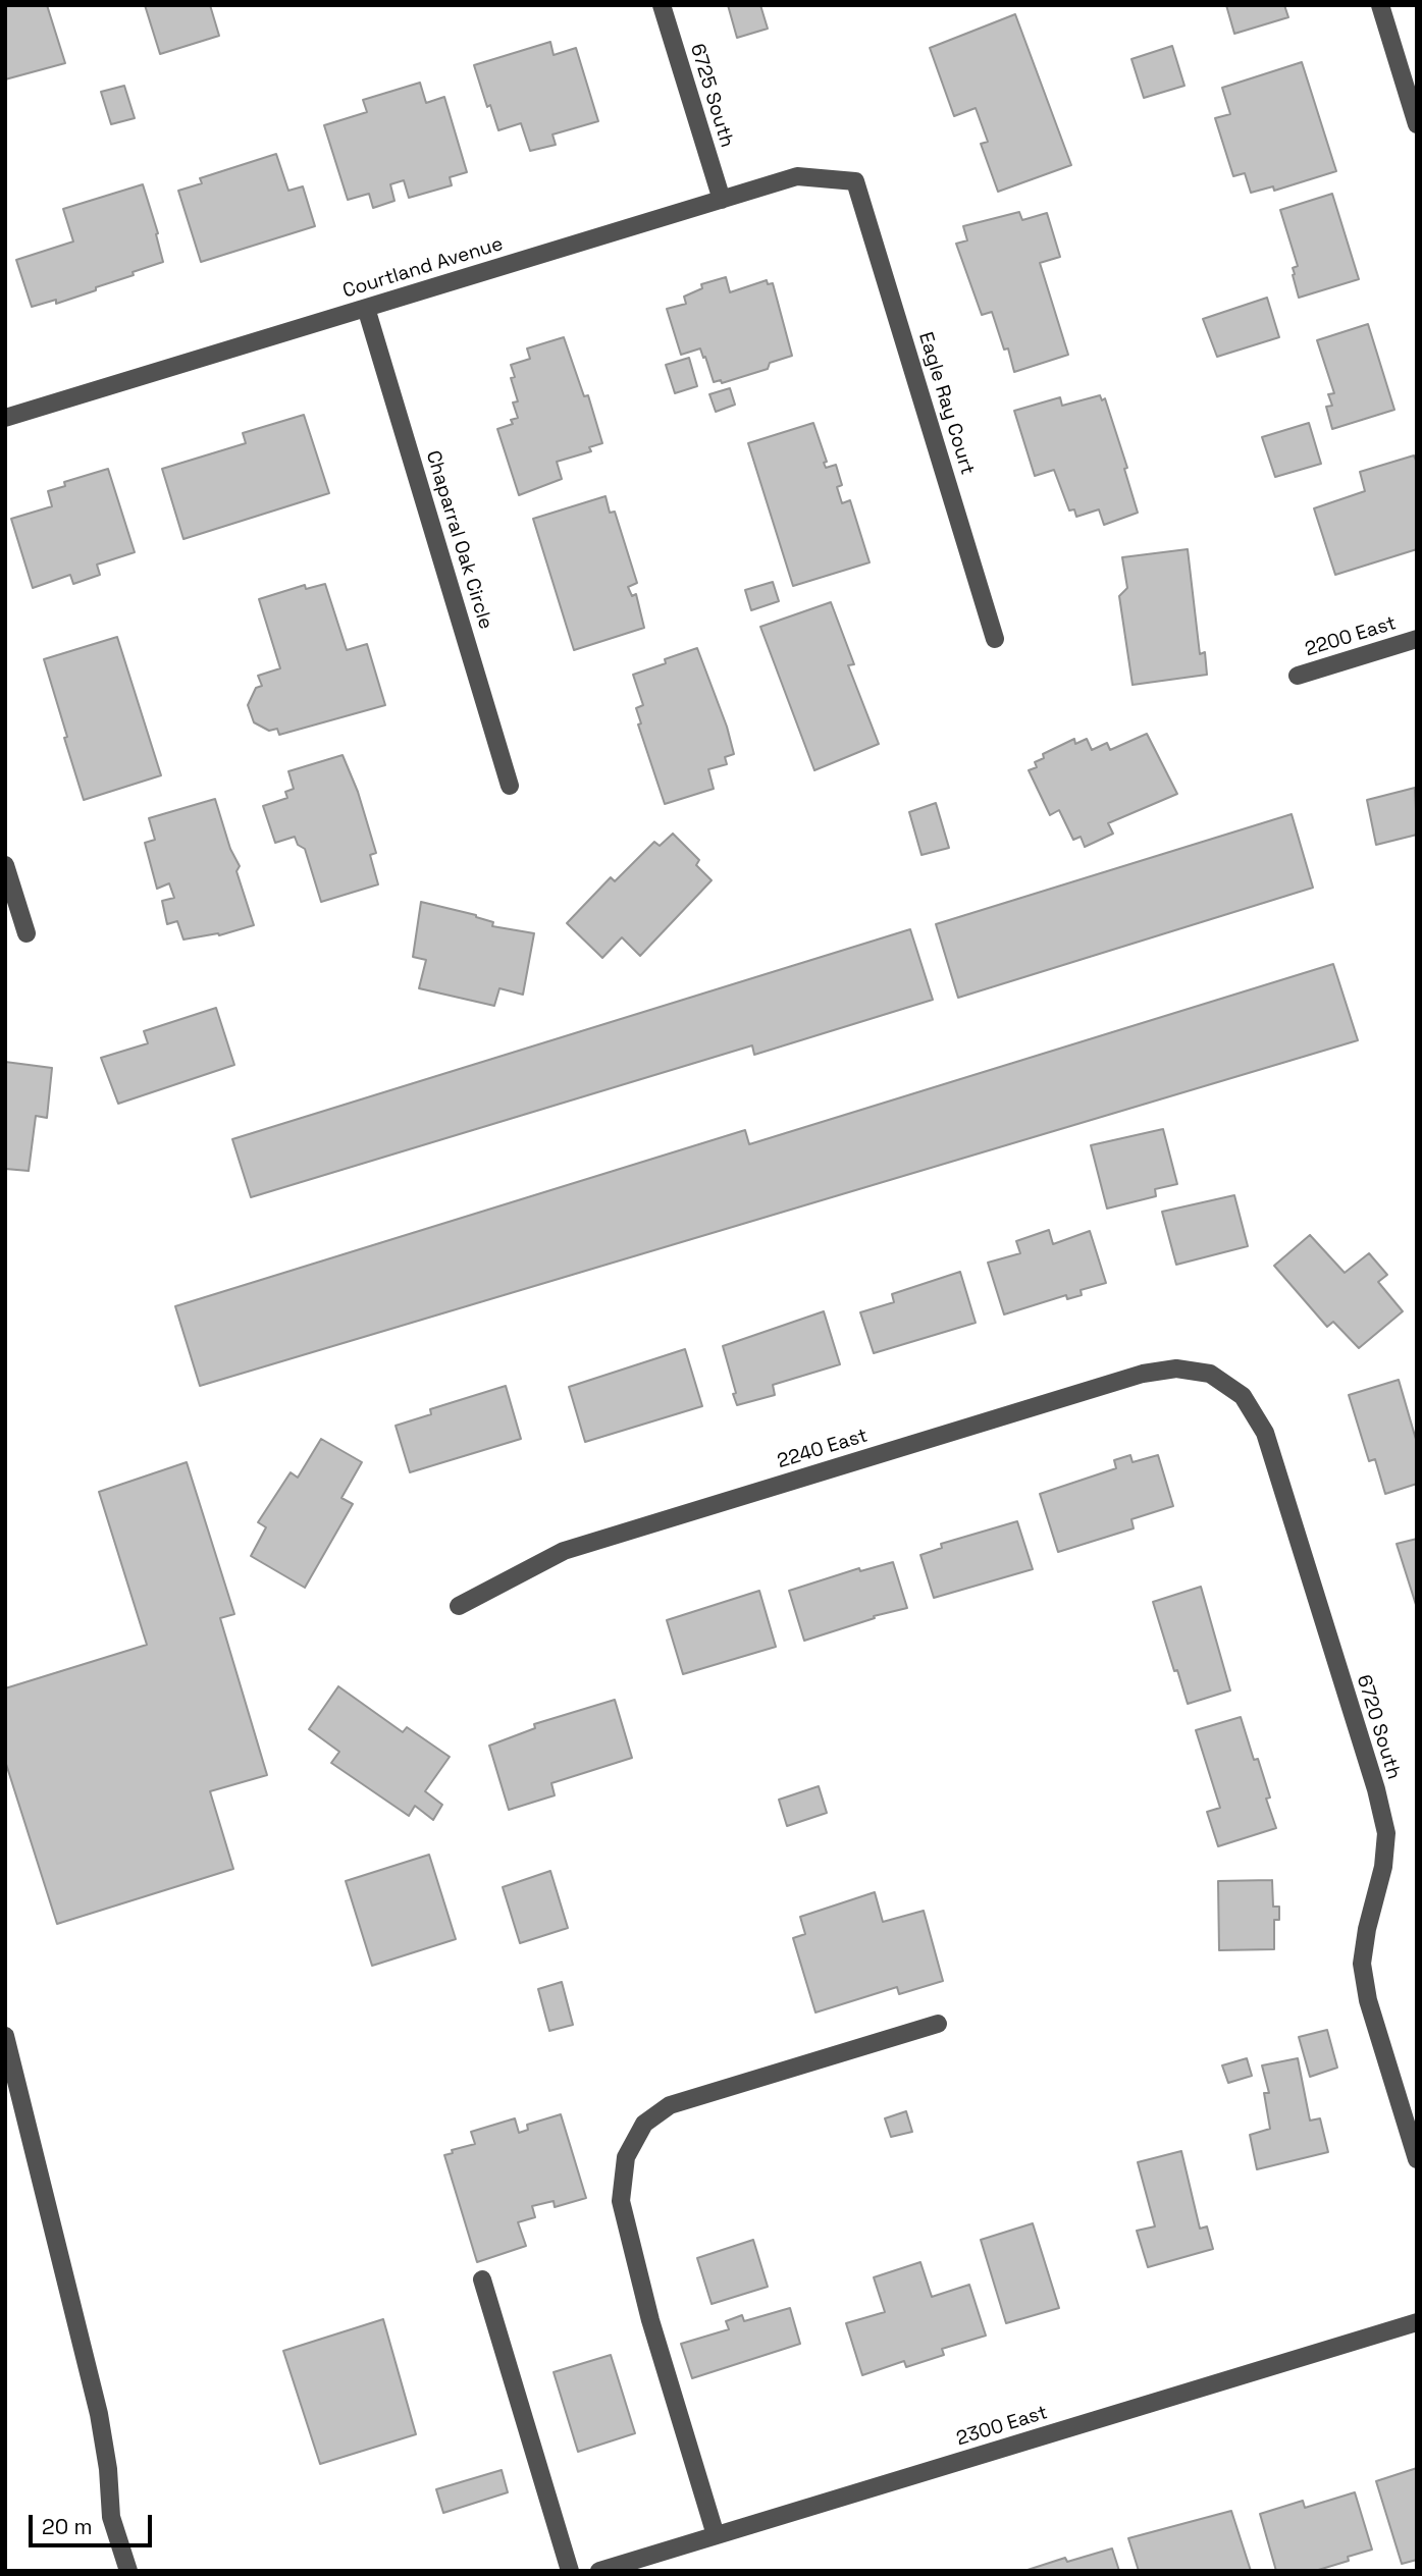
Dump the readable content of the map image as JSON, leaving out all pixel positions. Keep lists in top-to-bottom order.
{
  "streets": {
    "street": [
      "6725 South",
      "Courtland Avenue",
      "Eagle Ray Court",
      "Chaparral Oak Circle",
      "2200 East",
      "2240 East",
      "6720 South",
      "2300 East"
    ]
  },
  "crossings": [
    ["6725 South", "Courtland Avenue"],
    ["Courtland Avenue", "Eagle Ray Court"],
    ["Courtland Avenue", "Chaparral Oak Circle"],
    ["2240 East", "6720 South"]
  ],
  "scale_bar": "20 m"
}
